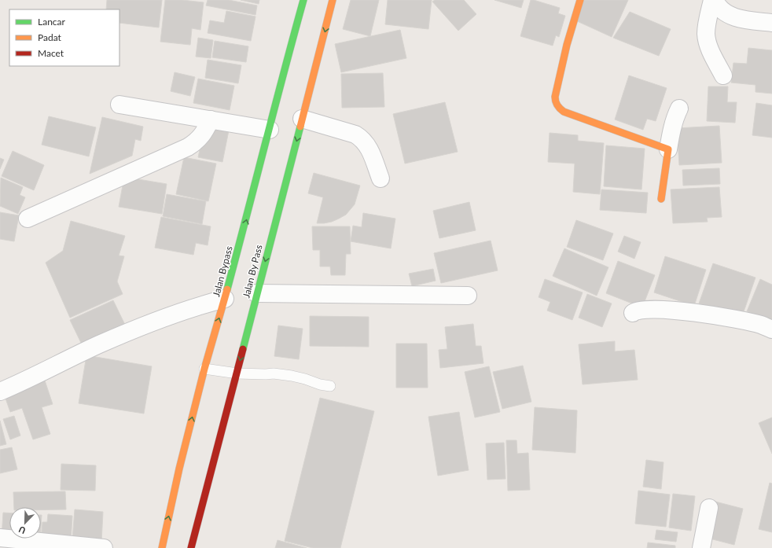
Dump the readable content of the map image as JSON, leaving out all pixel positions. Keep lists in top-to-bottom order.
{
  "streets": {
    "main road": ["Jalan Bypass", "Jalan By Pass"]
  },
  "one_way": ["Jalan Bypass", "Jalan By Pass"],
  "legend": ["Lancar", "Padat", "Macet"],
  "north": "bottom left"
}
